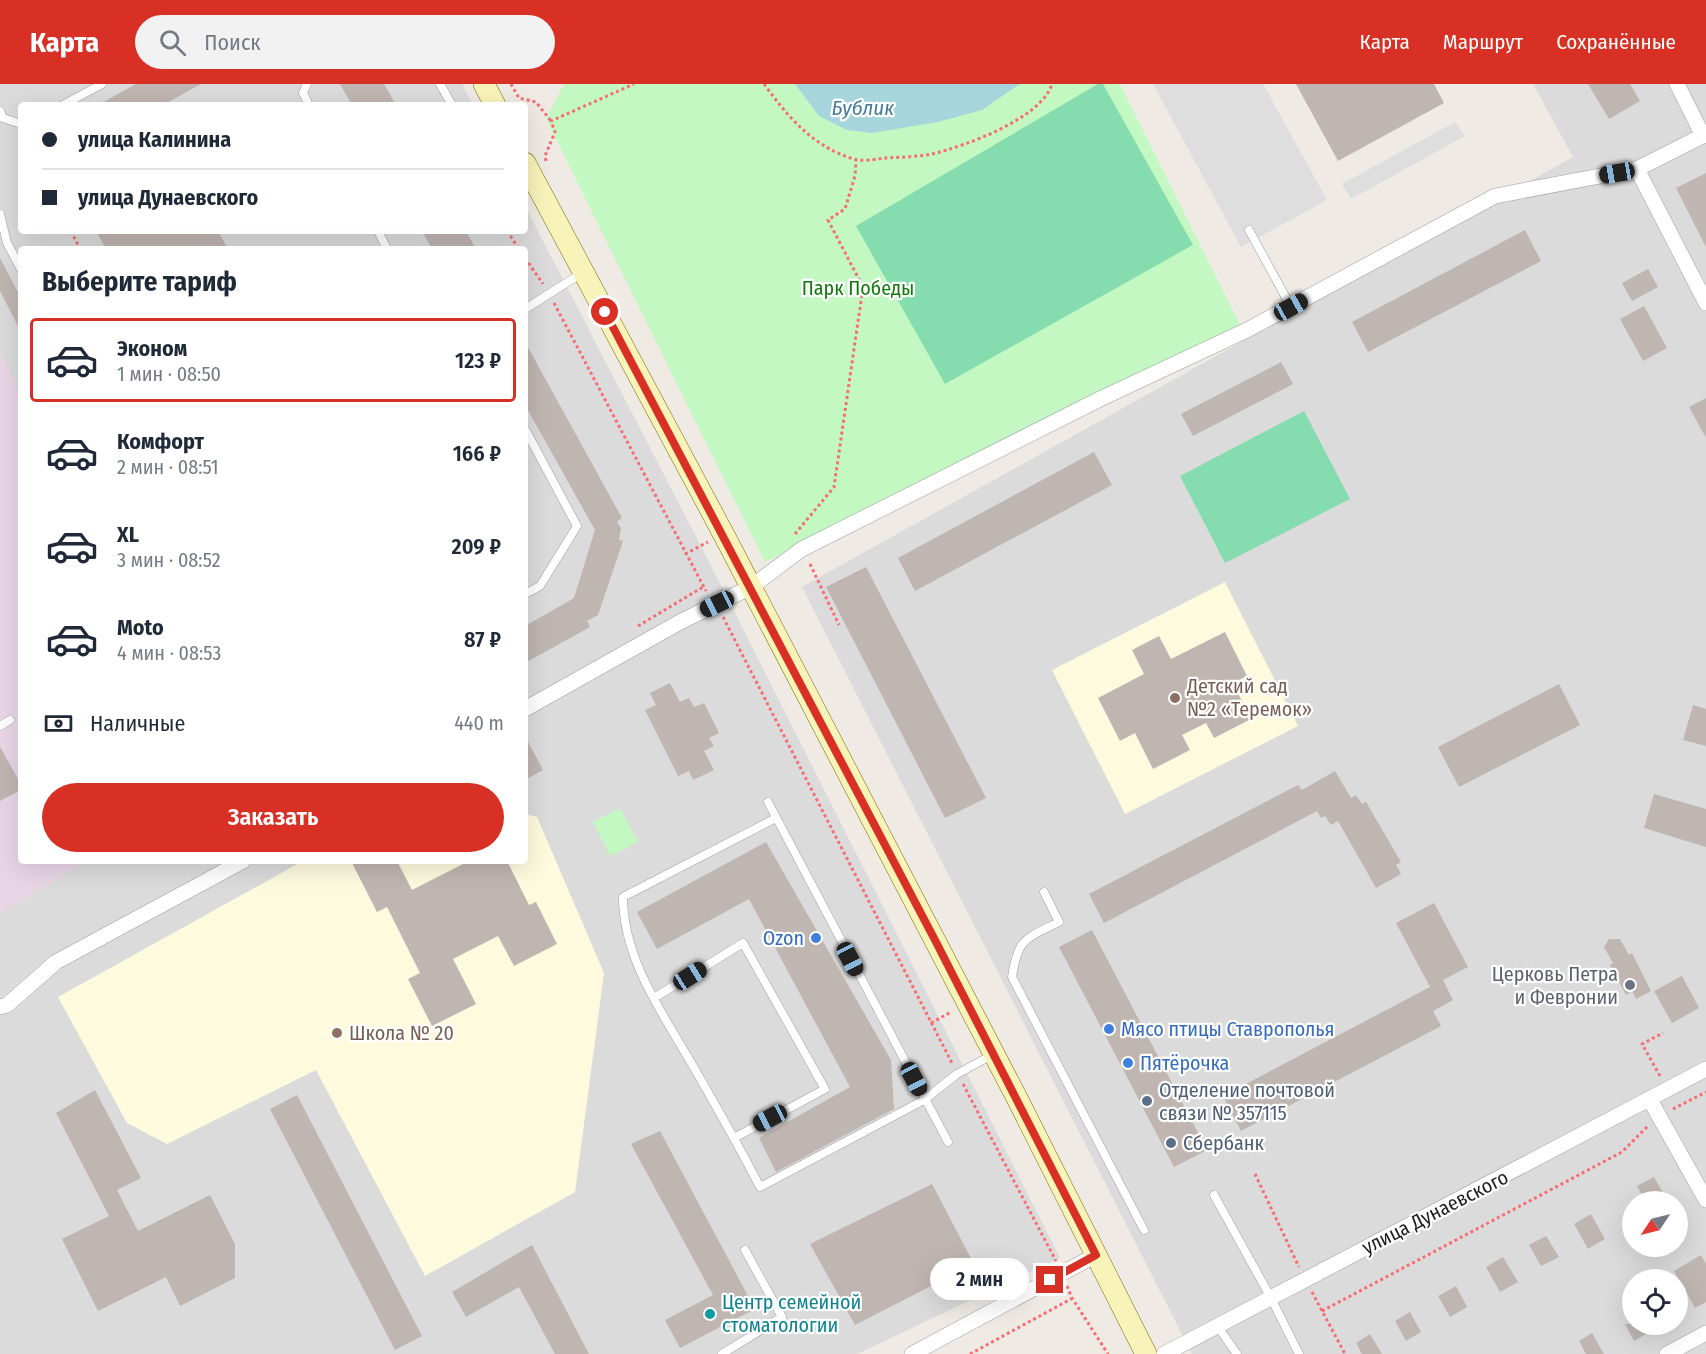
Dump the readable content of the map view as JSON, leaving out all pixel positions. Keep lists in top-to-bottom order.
{
  "streets": {
    "street": ["улица Дунаевского"]
  },
  "water": ["Бублик"],
  "parks": ["Парк Победы"],
  "places": [
    "Детский сад №2 «Теремок»",
    "Ozon",
    "Церковь Петра и Февронии",
    "Мясо птицы Ставрополья",
    "Школа № 20",
    "Пятёрочка",
    "Отделение почтовой связи № 357115",
    "Сбербанк",
    "Центр cемейной cтоматологии"
  ],
  "north": "bottom left",
  "page": {
    "header": "Карта",
    "search": "Поиск",
    "nav": ["Карта", "Маршрут", "Сохранённые"],
    "banner": ["улица Калинина", "улица Дунаевского"],
    "heading": "Выберите тариф",
    "list": [
      {
        "name": "Эконом",
        "note": "1 мин · 08:50",
        "value": "123 ₽"
      },
      {
        "name": "Комфорт",
        "note": "2 мин · 08:51",
        "value": "166 ₽"
      },
      {
        "name": "XL",
        "note": "3 мин · 08:52",
        "value": "209 ₽"
      },
      {
        "name": "Moto",
        "note": "4 мин · 08:53",
        "value": "87 ₽"
      }
    ],
    "pay": ["Наличные", "440 m"],
    "buttons": "Заказать",
    "bubble": "2 мин"
  }
}
